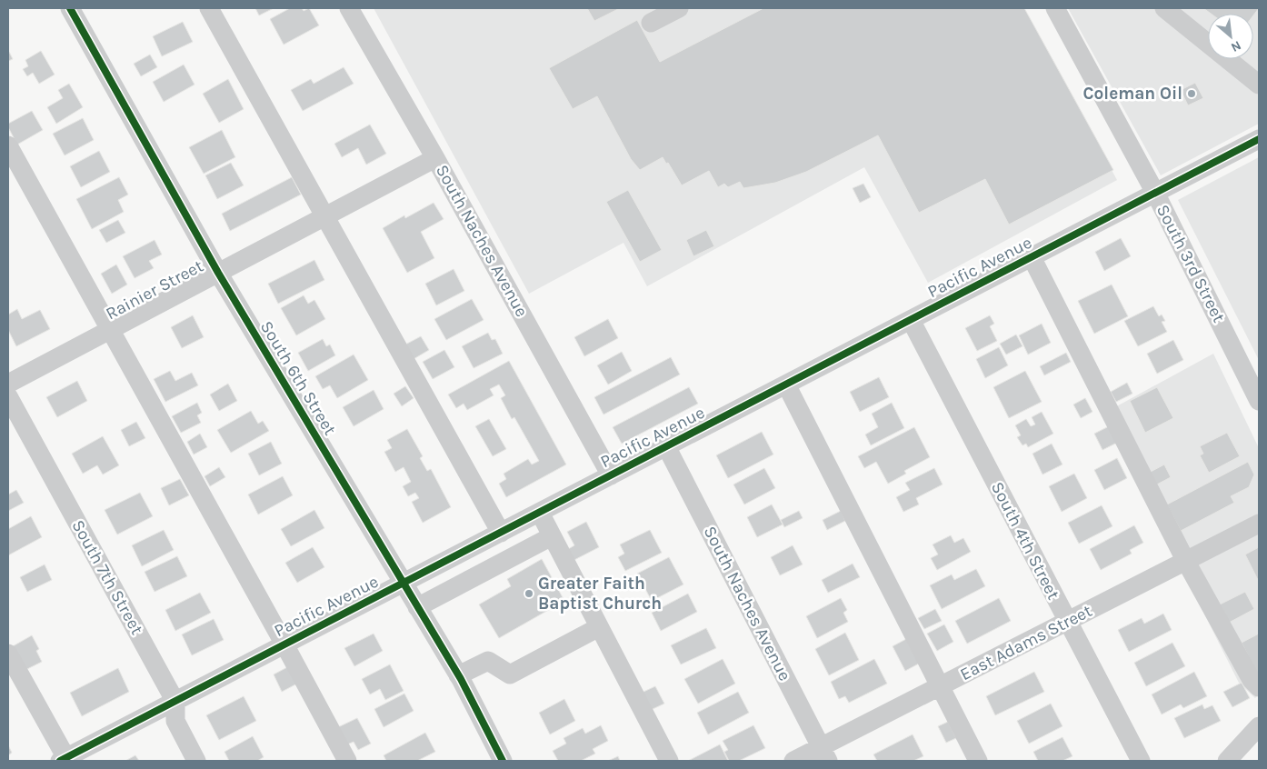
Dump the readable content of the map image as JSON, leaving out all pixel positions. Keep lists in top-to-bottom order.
{
  "streets": {
    "street": [
      "South Naches Avenue",
      "South 3rd Street",
      "Pacific Avenue",
      "Rainier Street",
      "South 6th Street",
      "South 4th Street",
      "South 7th Street",
      "East Adams Street"
    ]
  },
  "crossings": [
    ["South Naches Avenue", "Pacific Avenue"],
    ["South Naches Avenue", "Rainier Street"],
    ["South Naches Avenue", "East Adams Street"],
    ["South 3rd Street", "Pacific Avenue"],
    ["Pacific Avenue", "South 6th Street"],
    ["Pacific Avenue", "South 4th Street"],
    ["Pacific Avenue", "South 7th Street"],
    ["Rainier Street", "South 6th Street"],
    ["South 4th Street", "East Adams Street"]
  ],
  "places": ["Coleman Oil", "Greater Faith Baptist Church"],
  "north": "bottom right"
}
